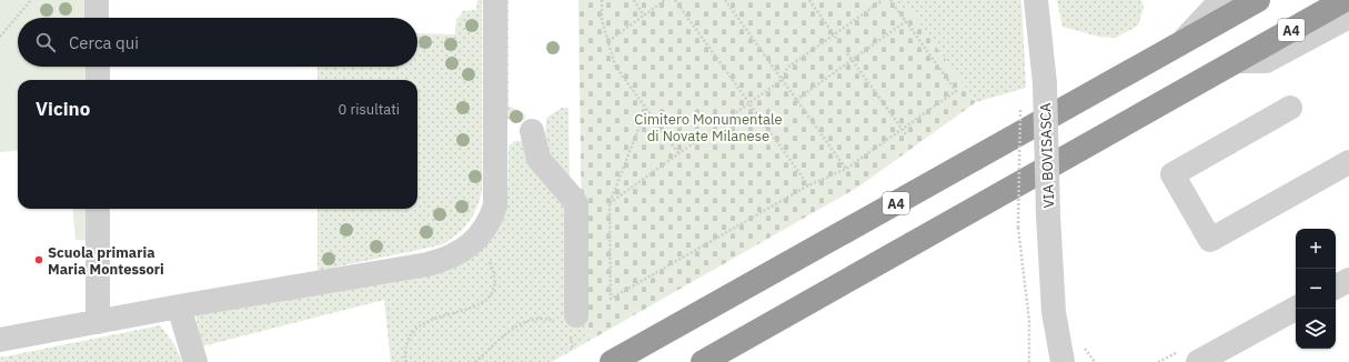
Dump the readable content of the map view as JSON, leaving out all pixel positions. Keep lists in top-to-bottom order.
{
  "streets": {
    "highway": ["A4"],
    "street": ["VIA BOVISASCA"]
  },
  "parks": ["Cimitero Monumentale di Novate Milanese"],
  "places": ["Scuola primaria Maria Montessori"],
  "page": {
    "search": "Cerca qui",
    "heading": ["Vicino", "0 risultati"],
    "map_buttons": ["+", "−"]
  }
}
